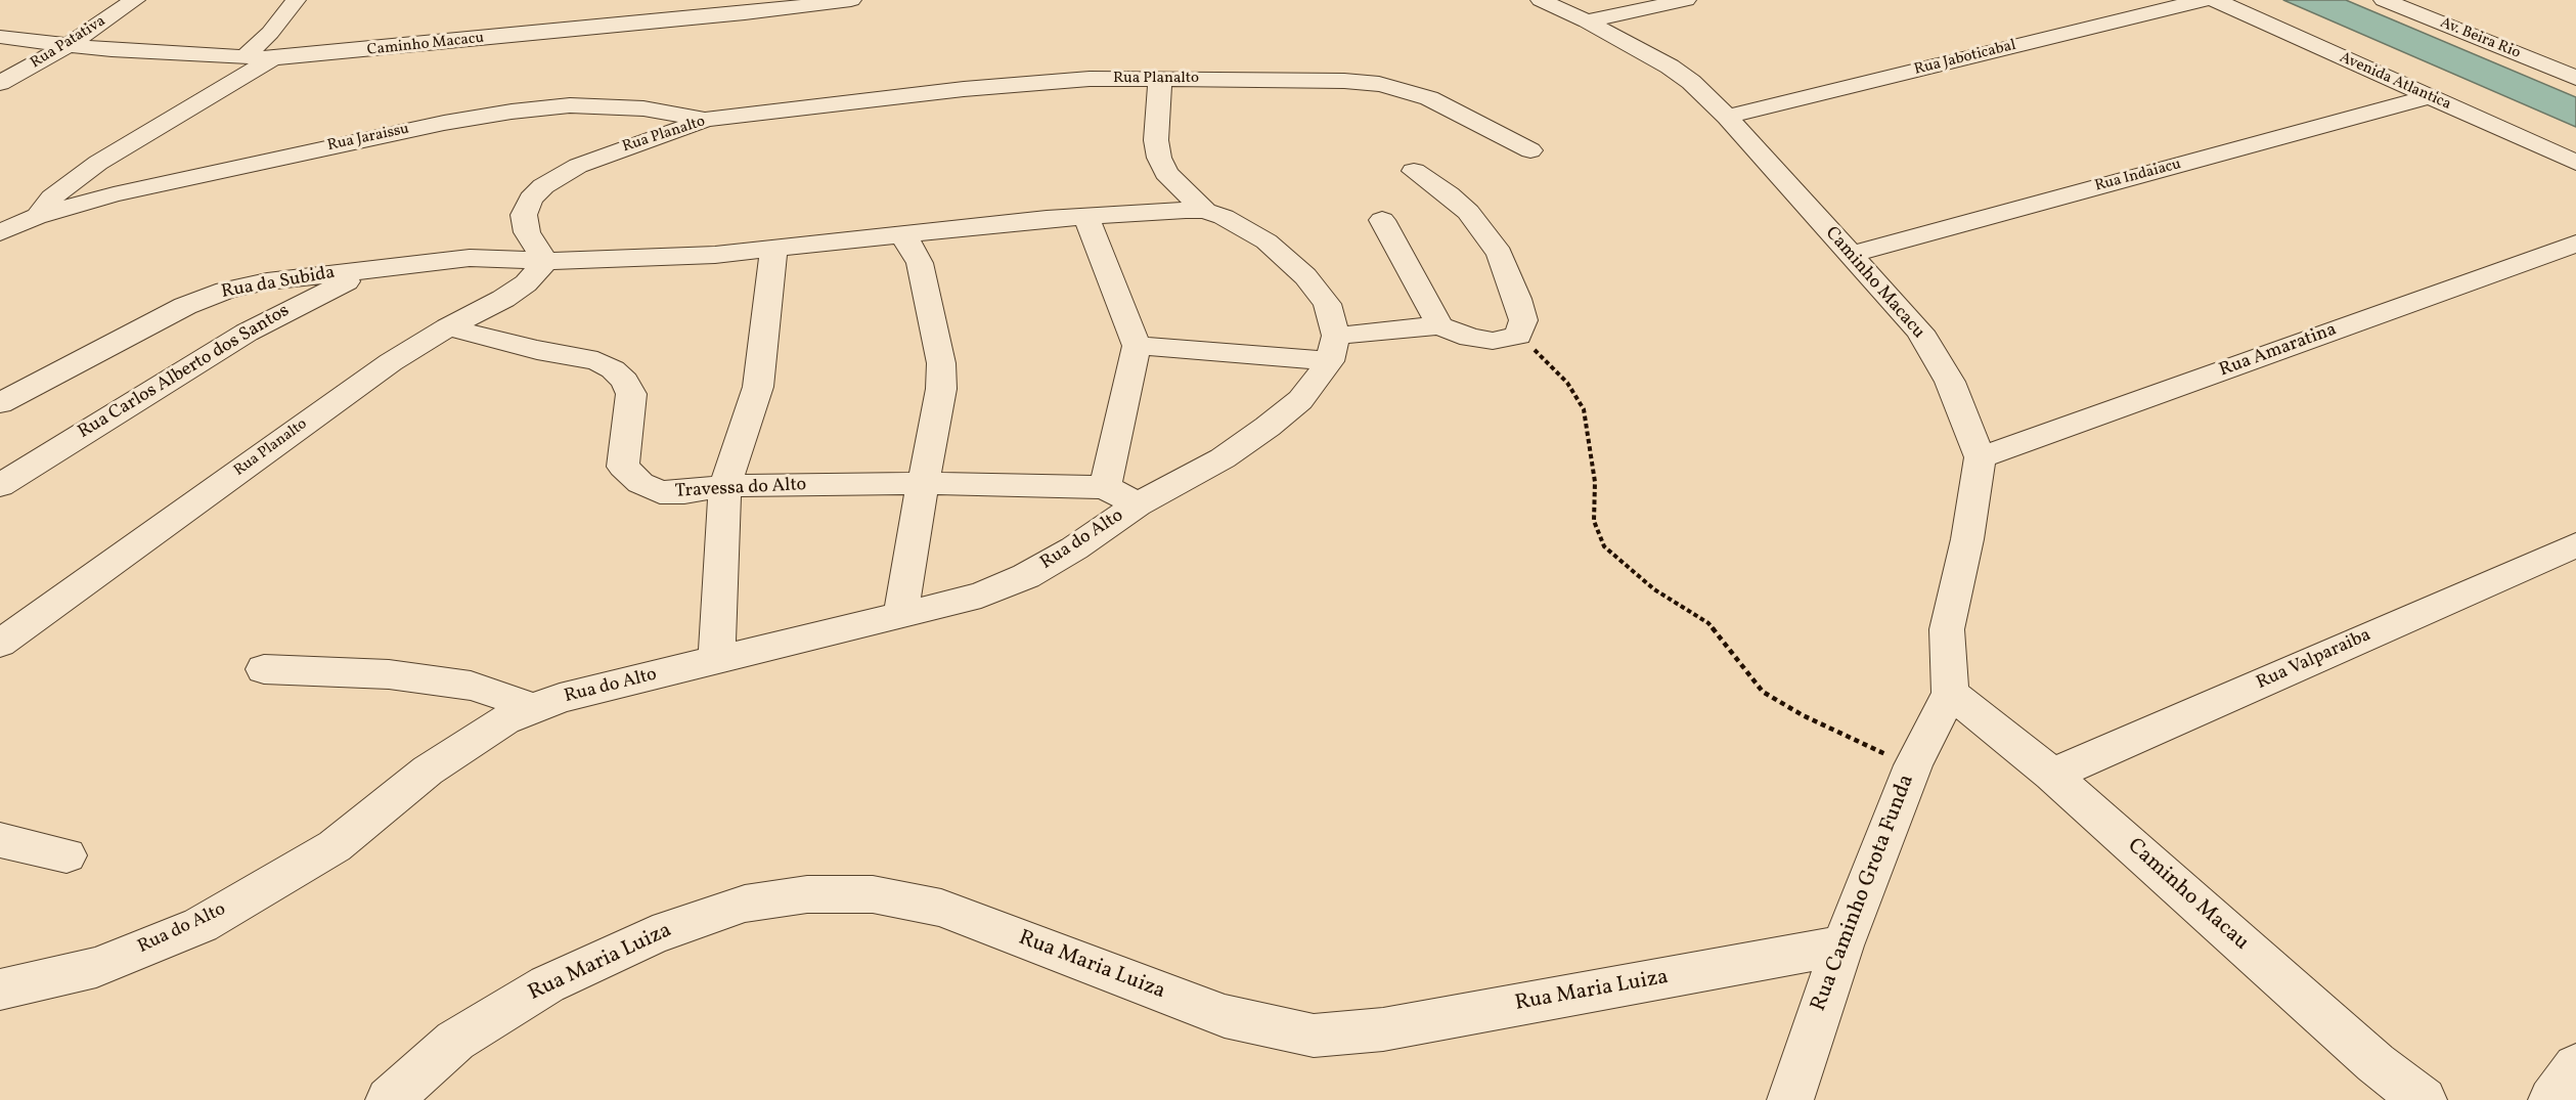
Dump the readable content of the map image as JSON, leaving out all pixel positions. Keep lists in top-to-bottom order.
{
  "streets": {
    "street": [
      "Av. Beira Rio",
      "Rua Patativa",
      "Caminho Macacu",
      "Rua Jaboticabal",
      "Rua Planalto",
      "Avenida Atlantica",
      "Rua Jaraissu",
      "Rua Indaiacu",
      "Rua da Subida",
      "Rua Amaratina",
      "Rua Carlos Alberto dos Santos",
      "Travessa do Alto",
      "Rua do Alto",
      "Rua Valparaiba",
      "Rua Caminho Grota Funda",
      "Caminho Macau",
      "Rua Maria Luiza"
    ]
  },
  "crossings": [
    ["Rua Patativa", "Caminho Macacu"],
    ["Caminho Macacu", "Rua Jaboticabal"],
    ["Caminho Macacu", "Rua Jaraissu"],
    ["Caminho Macacu", "Rua Indaiacu"],
    ["Caminho Macacu", "Rua Amaratina"],
    ["Caminho Macacu", "Rua Caminho Grota Funda"],
    ["Caminho Macacu", "Caminho Macau"],
    ["Rua Planalto", "Rua Jaraissu"],
    ["Rua Planalto", "Rua da Subida"],
    ["Rua Planalto", "Travessa do Alto"],
    ["Avenida Atlantica", "Rua Indaiacu"],
    ["Rua da Subida", "Rua Carlos Alberto dos Santos"],
    ["Travessa do Alto", "Rua do Alto"],
    ["Rua Valparaiba", "Caminho Macau"],
    ["Rua Caminho Grota Funda", "Caminho Macau"],
    ["Rua Caminho Grota Funda", "Rua Maria Luiza"]
  ]
}
